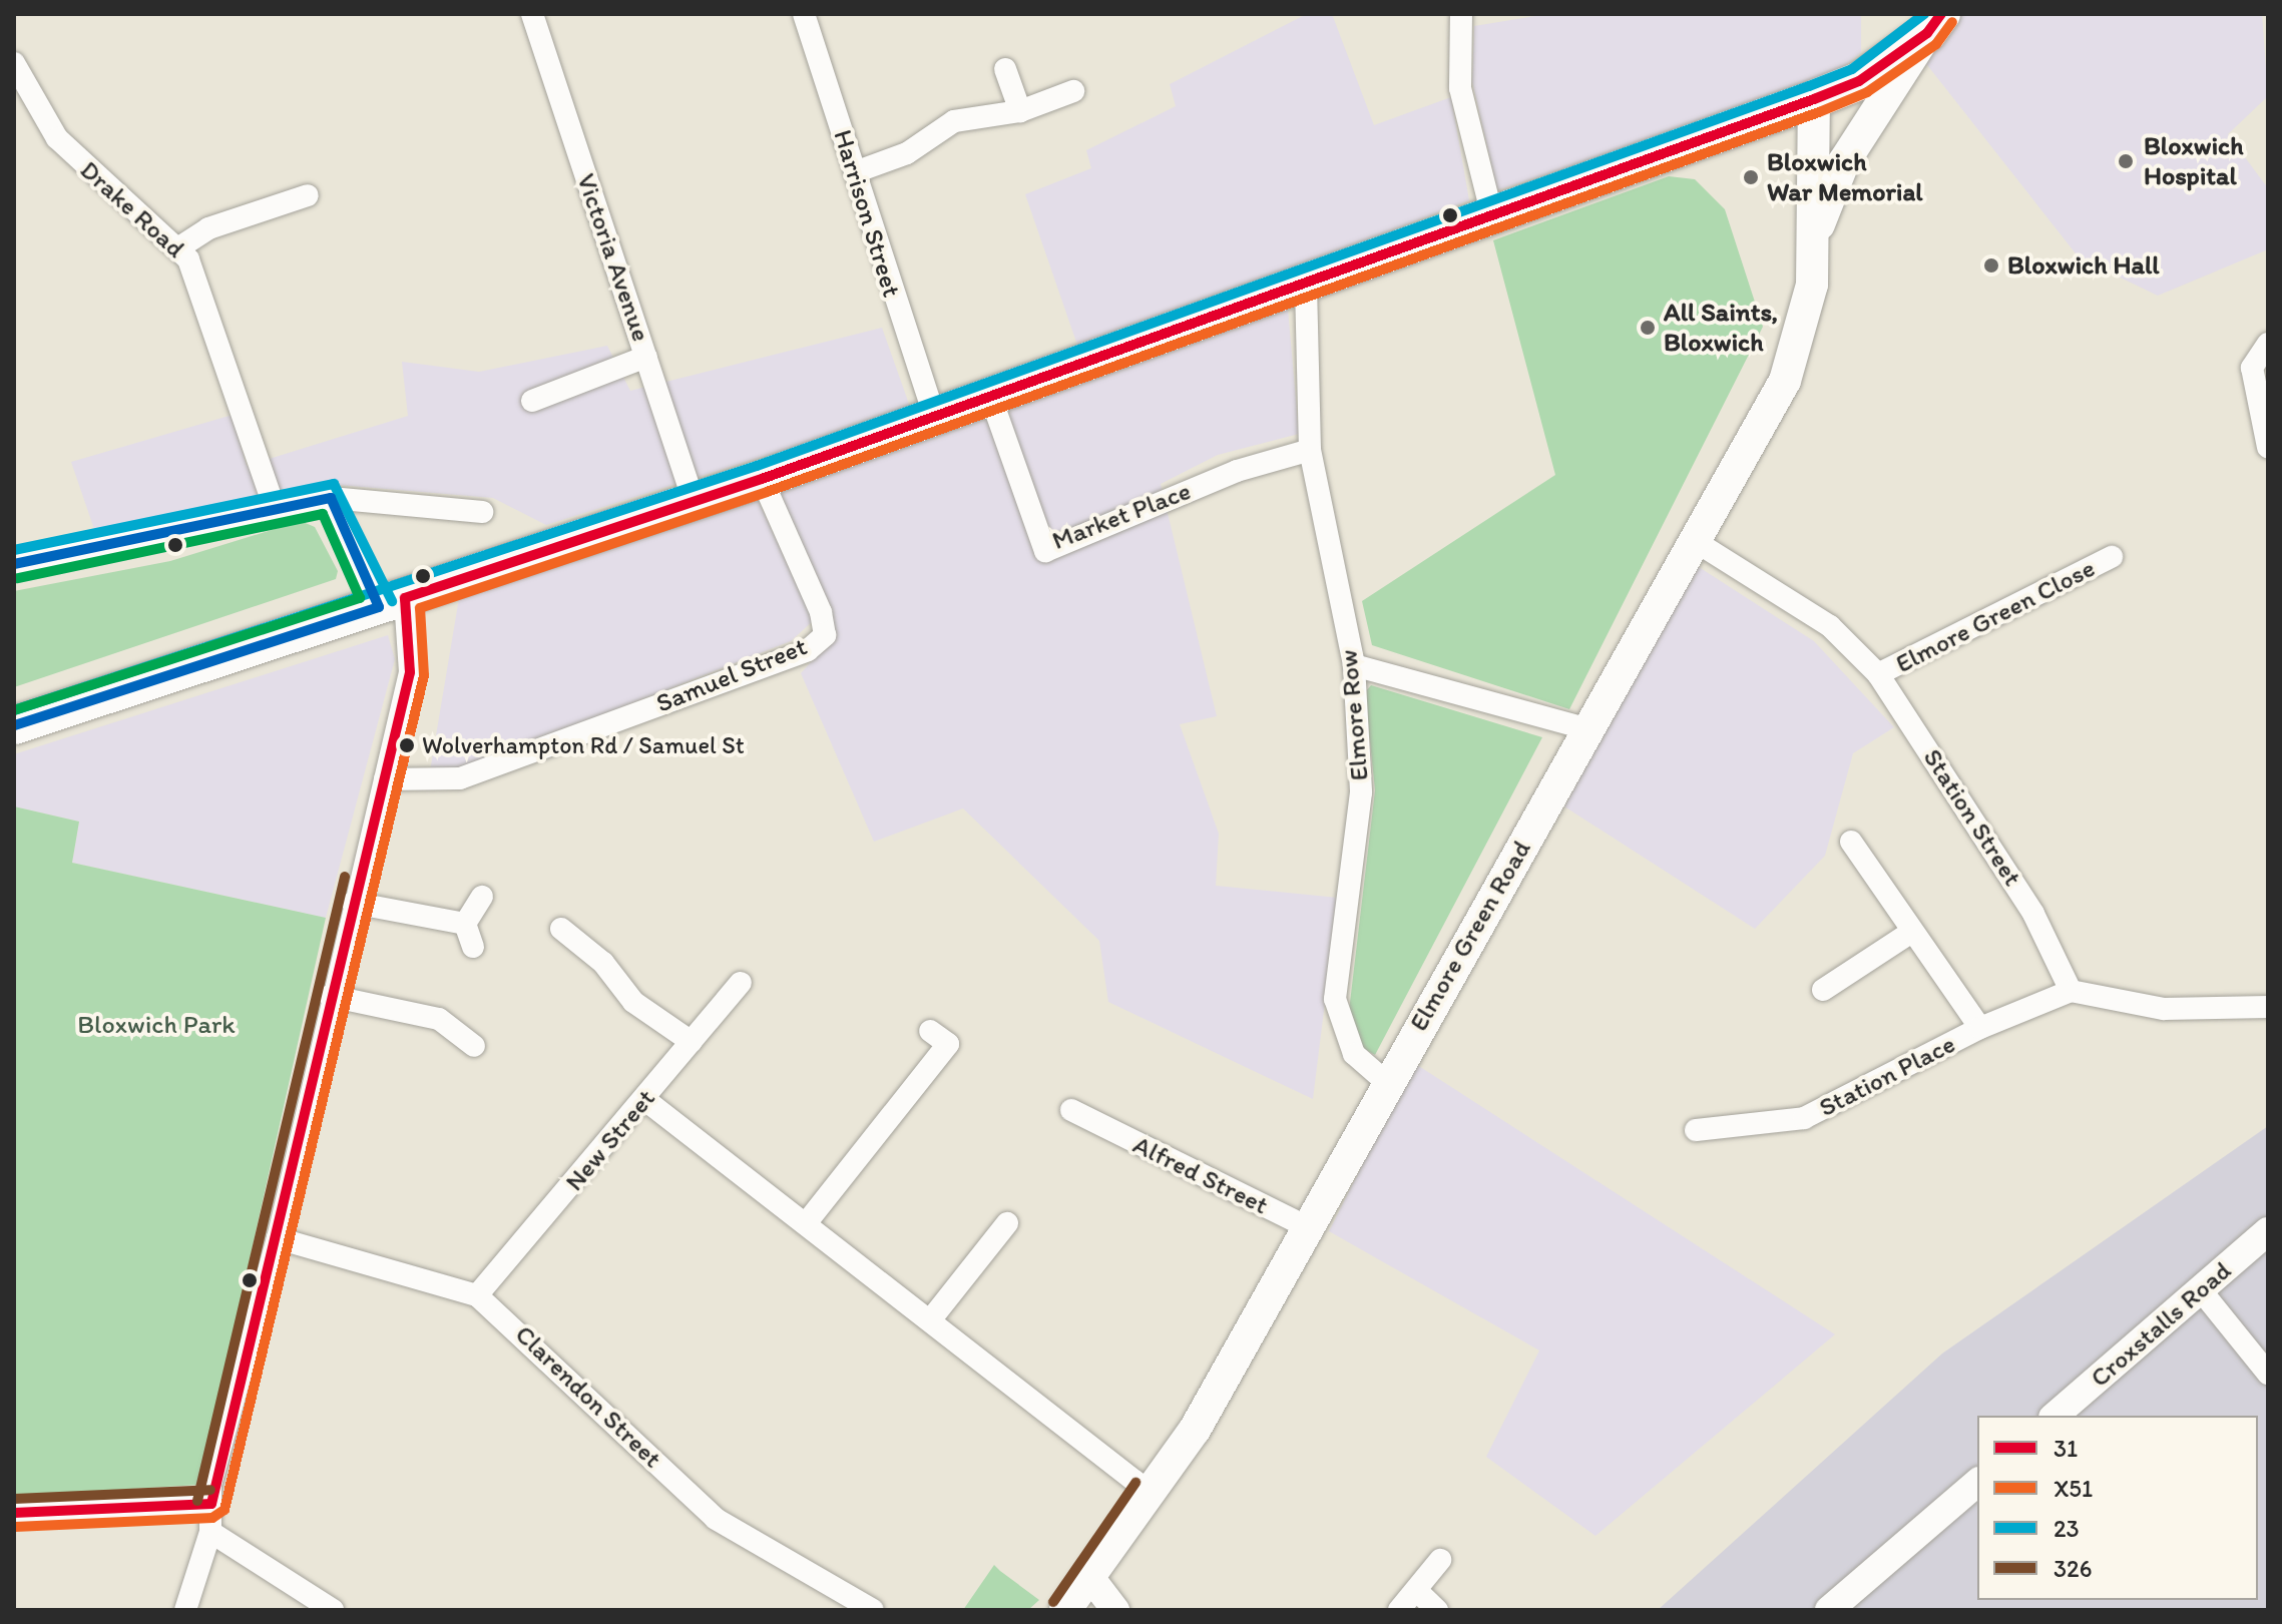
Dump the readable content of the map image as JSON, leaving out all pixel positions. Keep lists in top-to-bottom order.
{
  "streets": {
    "main road": ["Elmore Green Road"],
    "street": [
      "Drake Road",
      "Harrison Street",
      "Victoria Avenue",
      "Market Place",
      "Elmore Green Close",
      "Samuel Street",
      "Elmore Row",
      "Station Street",
      "Station Place",
      "New Street",
      "Alfred Street",
      "Croxstalls Road",
      "Clarendon Street"
    ]
  },
  "crossings": [
    ["Market Place", "Elmore Row"],
    ["Elmore Green Close", "Station Street"],
    ["Elmore Row", "Elmore Green Road"],
    ["Station Street", "Elmore Green Road"],
    ["Station Street", "Station Place"],
    ["Elmore Green Road", "Alfred Street"],
    ["New Street", "Clarendon Street"]
  ],
  "parks": ["Bloxwich Park"],
  "places": [
    "Bloxwich Hospital",
    "Bloxwich War Memorial",
    "Bloxwich Hall",
    "All Saints, Bloxwich",
    "Wolverhampton Rd / Samuel St"
  ],
  "lines": [
    "transit line 31",
    "transit line 23",
    "transit line X51",
    "transit line 326"
  ],
  "legend": [
    "31",
    "X51",
    "23",
    "326"
  ]
}
